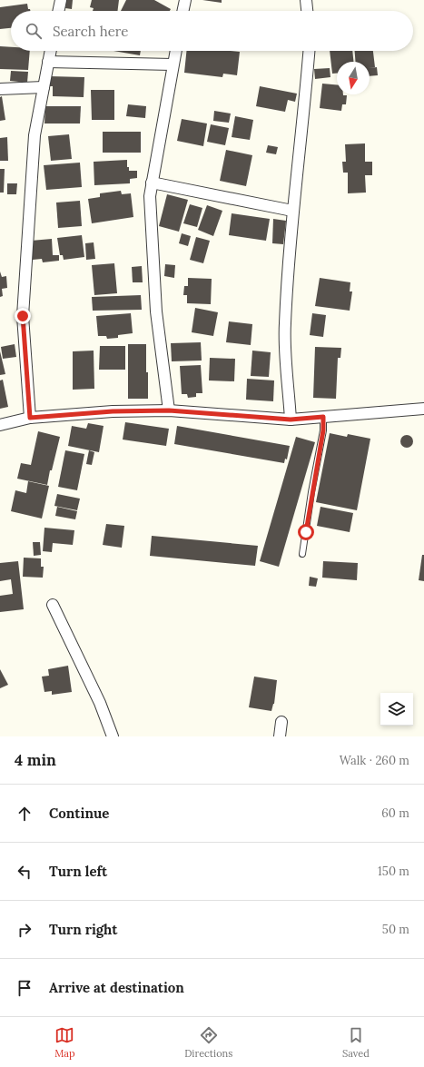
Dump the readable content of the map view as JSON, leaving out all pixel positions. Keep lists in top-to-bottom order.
{
  "north": "bottom",
  "page": {
    "search": "Search here",
    "heading": ["4 min", "Walk · 260 m"],
    "list": [
      ["Continue", "60 m"],
      ["Turn left", "150 m"],
      ["Turn right", "50 m"],
      "Arrive at destination"
    ],
    "nav": ["Map", "Directions", "Saved"]
  }
}
